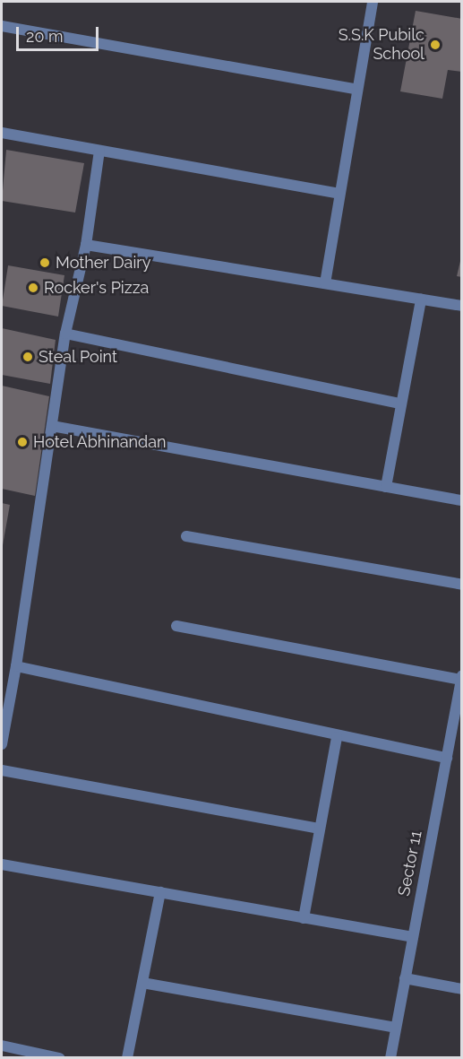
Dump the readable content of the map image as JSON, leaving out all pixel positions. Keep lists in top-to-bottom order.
{
  "streets": {
    "street": ["Sector 11"]
  },
  "places": [
    "S.S.K Pubilc School",
    "Mother Dairy",
    "Rocker's Pizza",
    "Steal Point",
    "Hotel Abhinandan"
  ],
  "scale_bar": "20 m"
}
